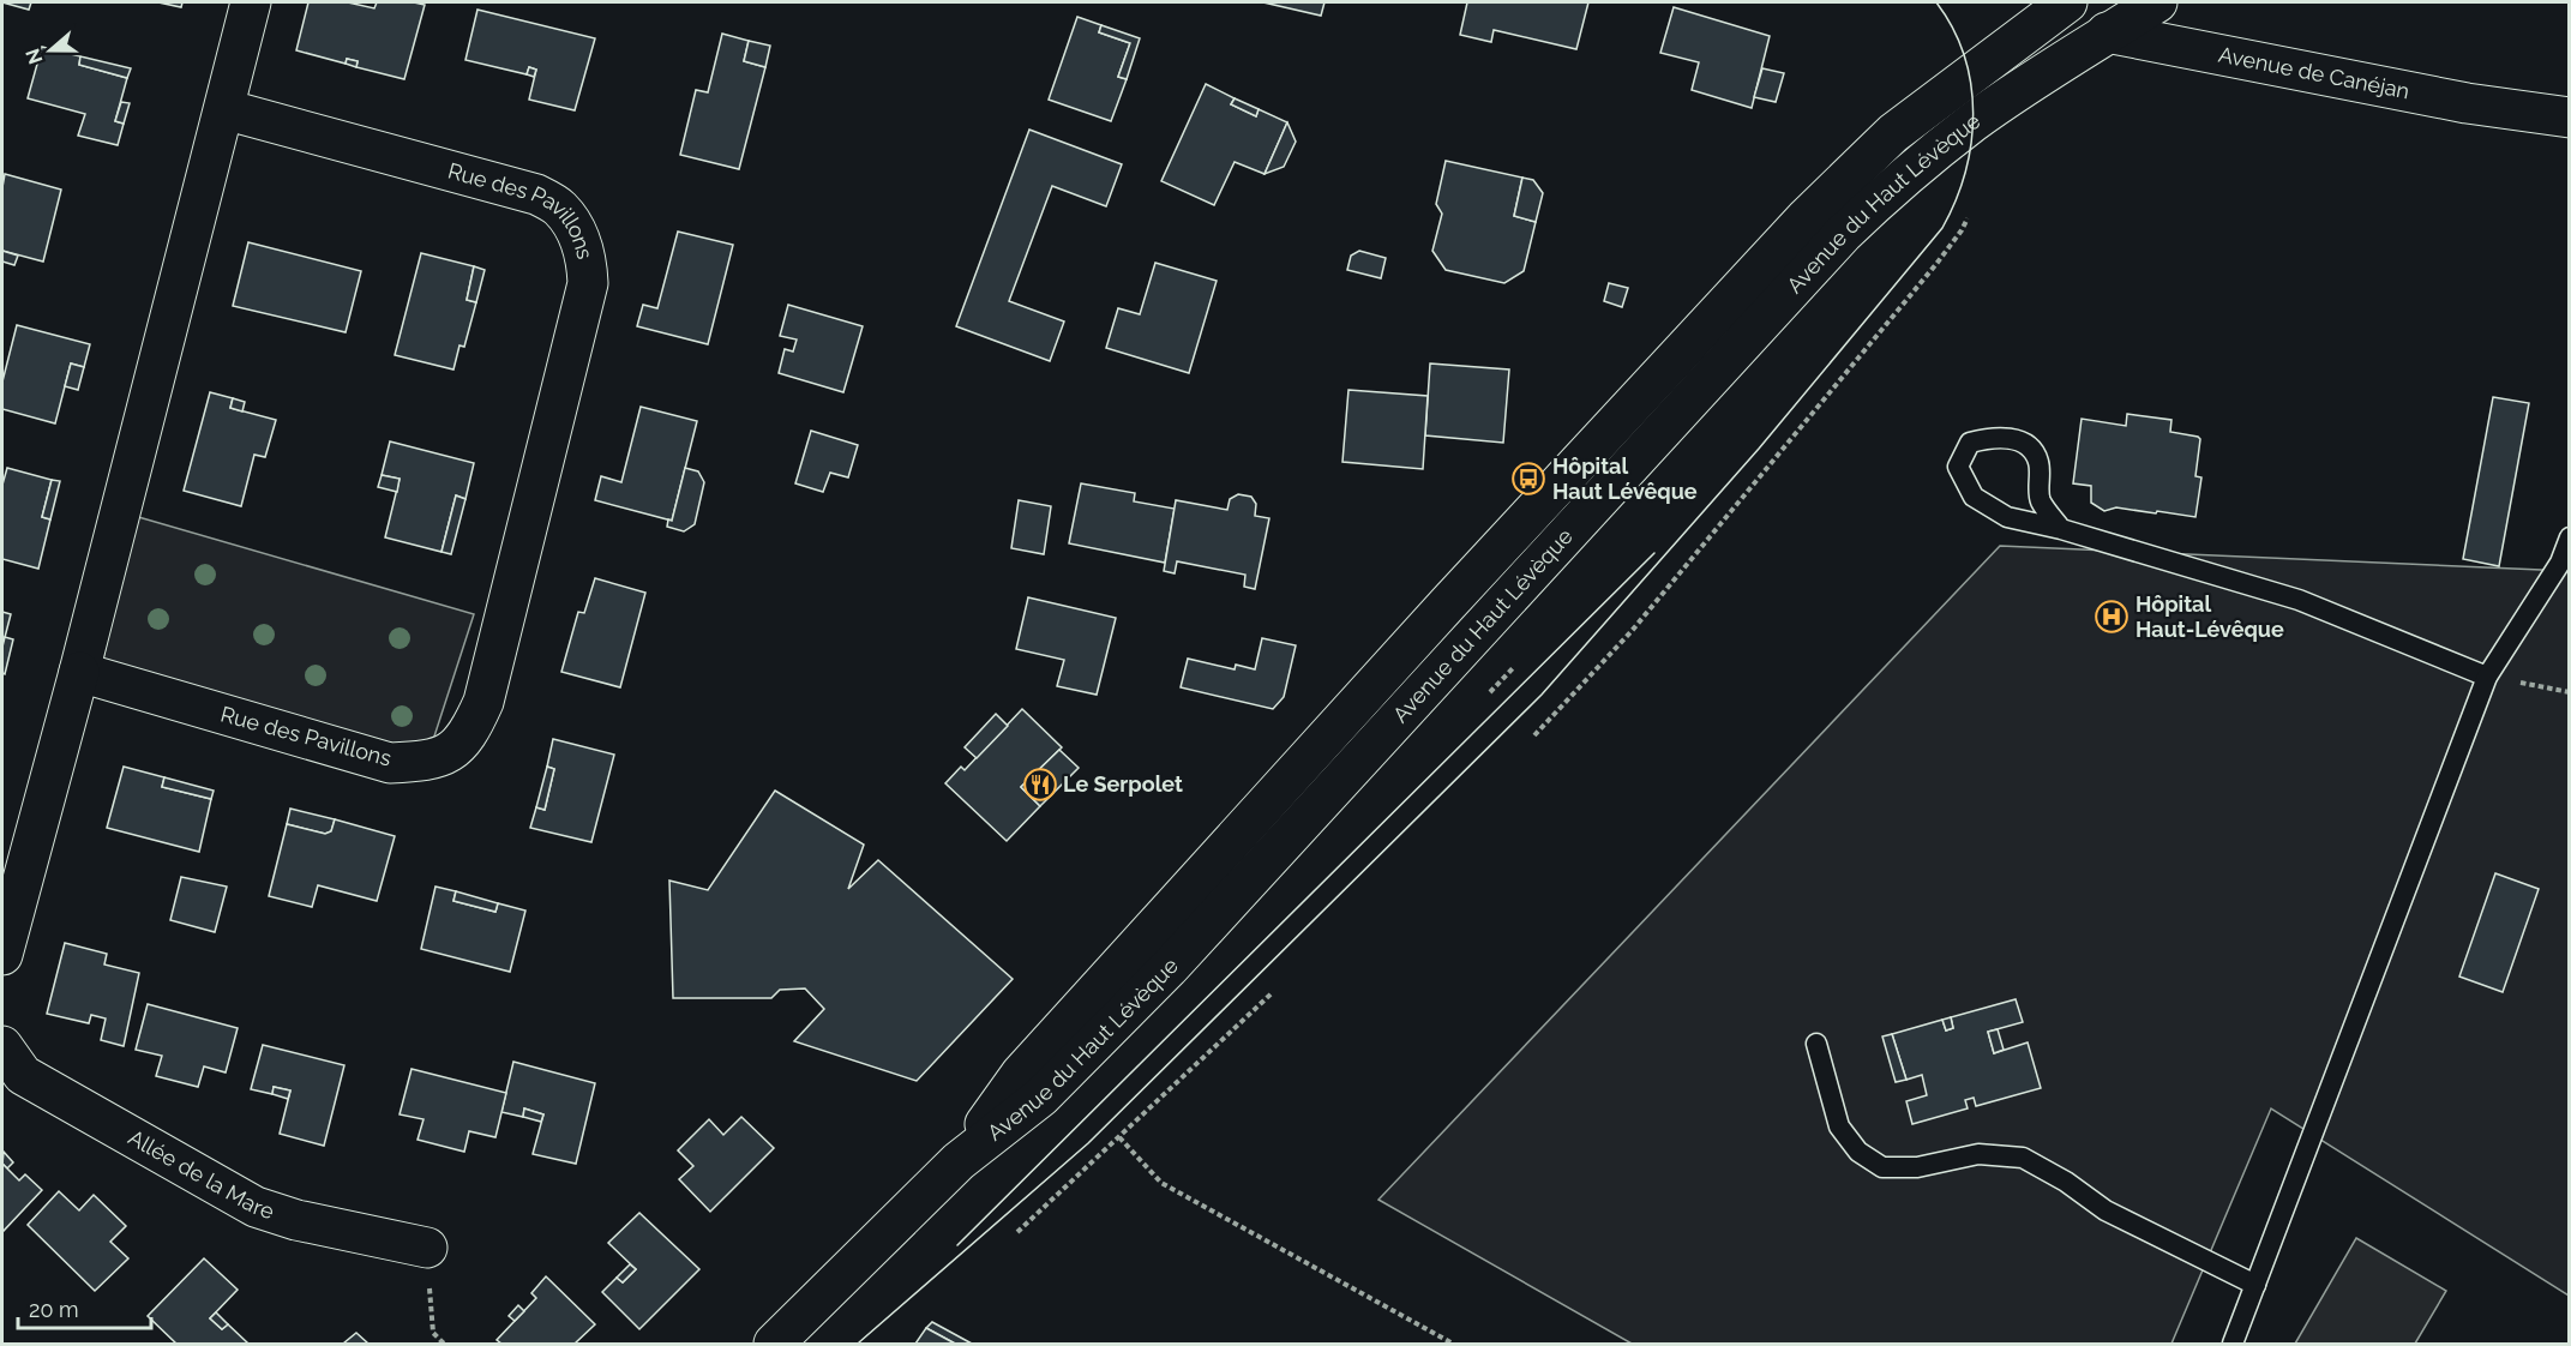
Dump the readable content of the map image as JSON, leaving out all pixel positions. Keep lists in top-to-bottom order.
{
  "streets": {
    "main road": [
      "Avenue de Canéjan",
      "Avenue du Haut Lévèque",
      "Rue des Pavillons",
      "Allée de la Mare"
    ]
  },
  "crossings": [
    ["Avenue de Canéjan", "Avenue du Haut Lévèque"]
  ],
  "places": {
    "bus stop": ["Hôpital Haut Lévêque"],
    "hospital": ["Hôpital Haut-Lévêque"],
    "restaurant": ["Le Serpolet"]
  },
  "scale_bar": "20 m",
  "north": "left"
}
